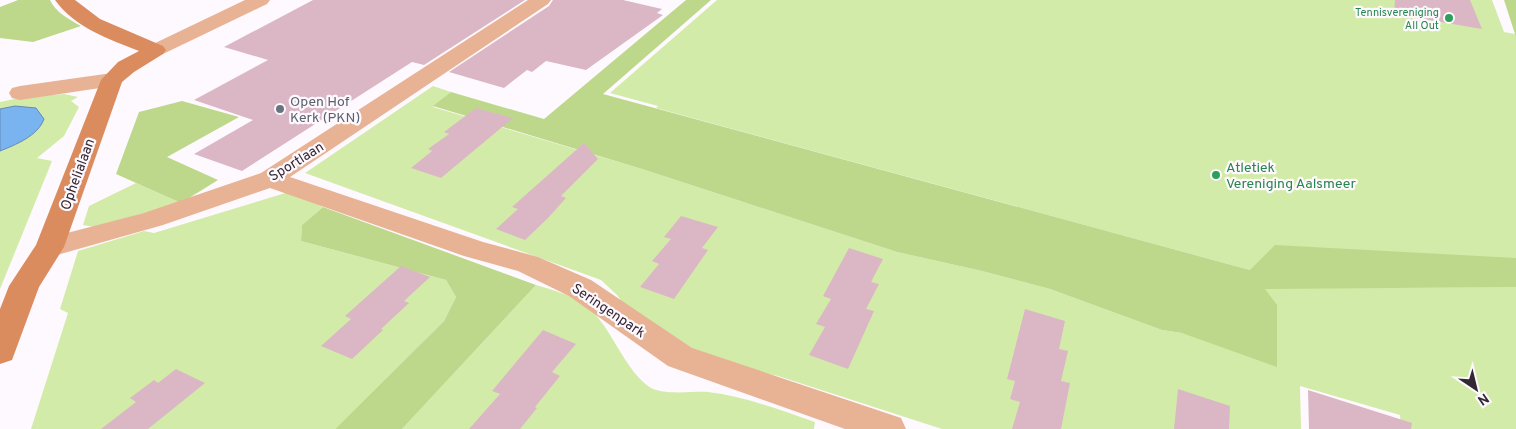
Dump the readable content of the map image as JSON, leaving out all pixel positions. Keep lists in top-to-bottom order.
{
  "streets": {
    "street": ["Sportlaan", "Ophelialaan", "Seringenpark"]
  },
  "crossings": [
    ["Sportlaan", "Ophelialaan"],
    ["Sportlaan", "Seringenpark"]
  ],
  "places": ["Tennisvereniging All Out", "Open Hof Kerk (PKN)", "Atletiek Vereniging Aalsmeer"],
  "north": "bottom right"
}
